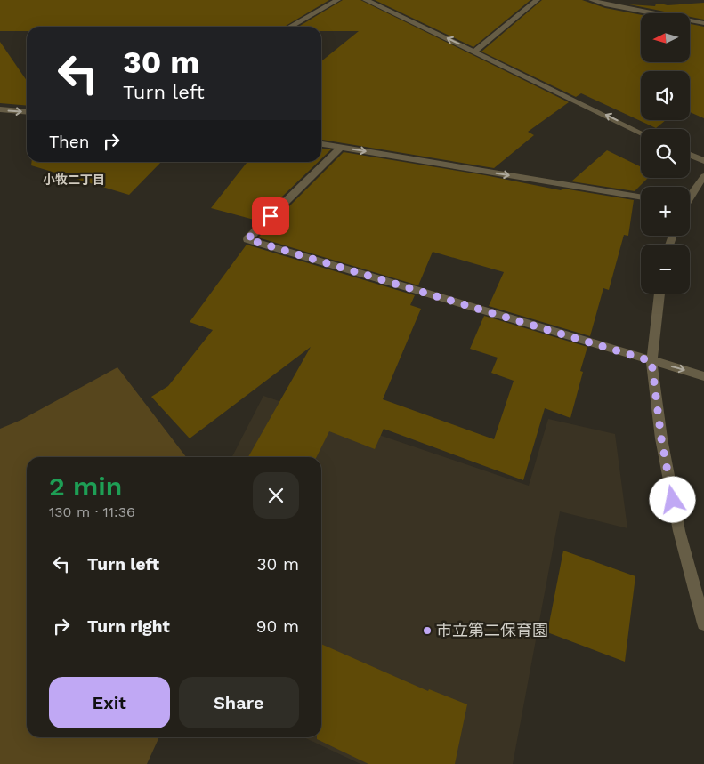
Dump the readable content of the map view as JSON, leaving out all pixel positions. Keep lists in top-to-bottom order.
{
  "districts": ["小牧二丁目"],
  "places": ["市立第二保育園"],
  "north": "left",
  "page": {
    "map_buttons": ["+", "−"],
    "turn": ["30 m", "Turn left"],
    "then": "Then",
    "heading": ["2 min", "130 m · 11:36"],
    "list": [
      {
        "name": "Turn left",
        "value": "30 m"
      },
      {
        "name": "Turn right",
        "value": "90 m"
      }
    ],
    "buttons": ["Exit", "Share"]
  }
}
